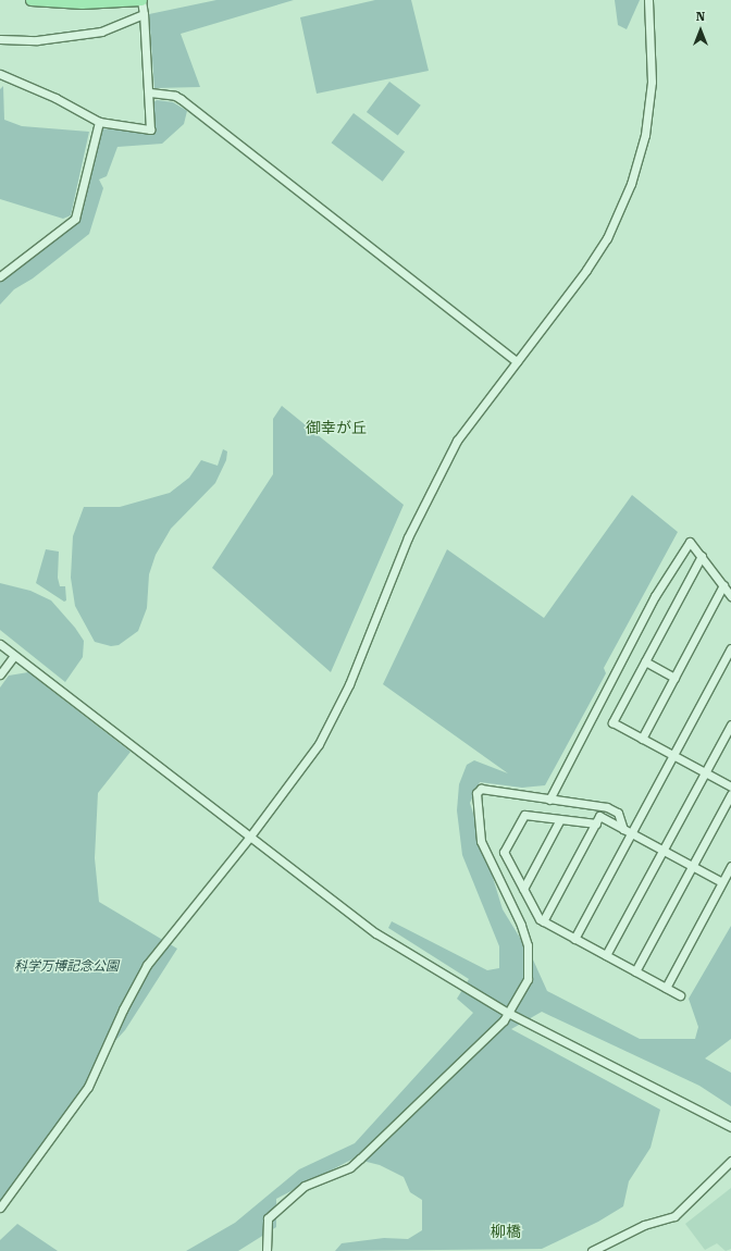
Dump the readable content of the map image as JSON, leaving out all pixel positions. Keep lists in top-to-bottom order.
{
  "districts": ["御幸が丘", "柳橋"],
  "parks": ["科学万博記念公園"],
  "north": "top"
}
